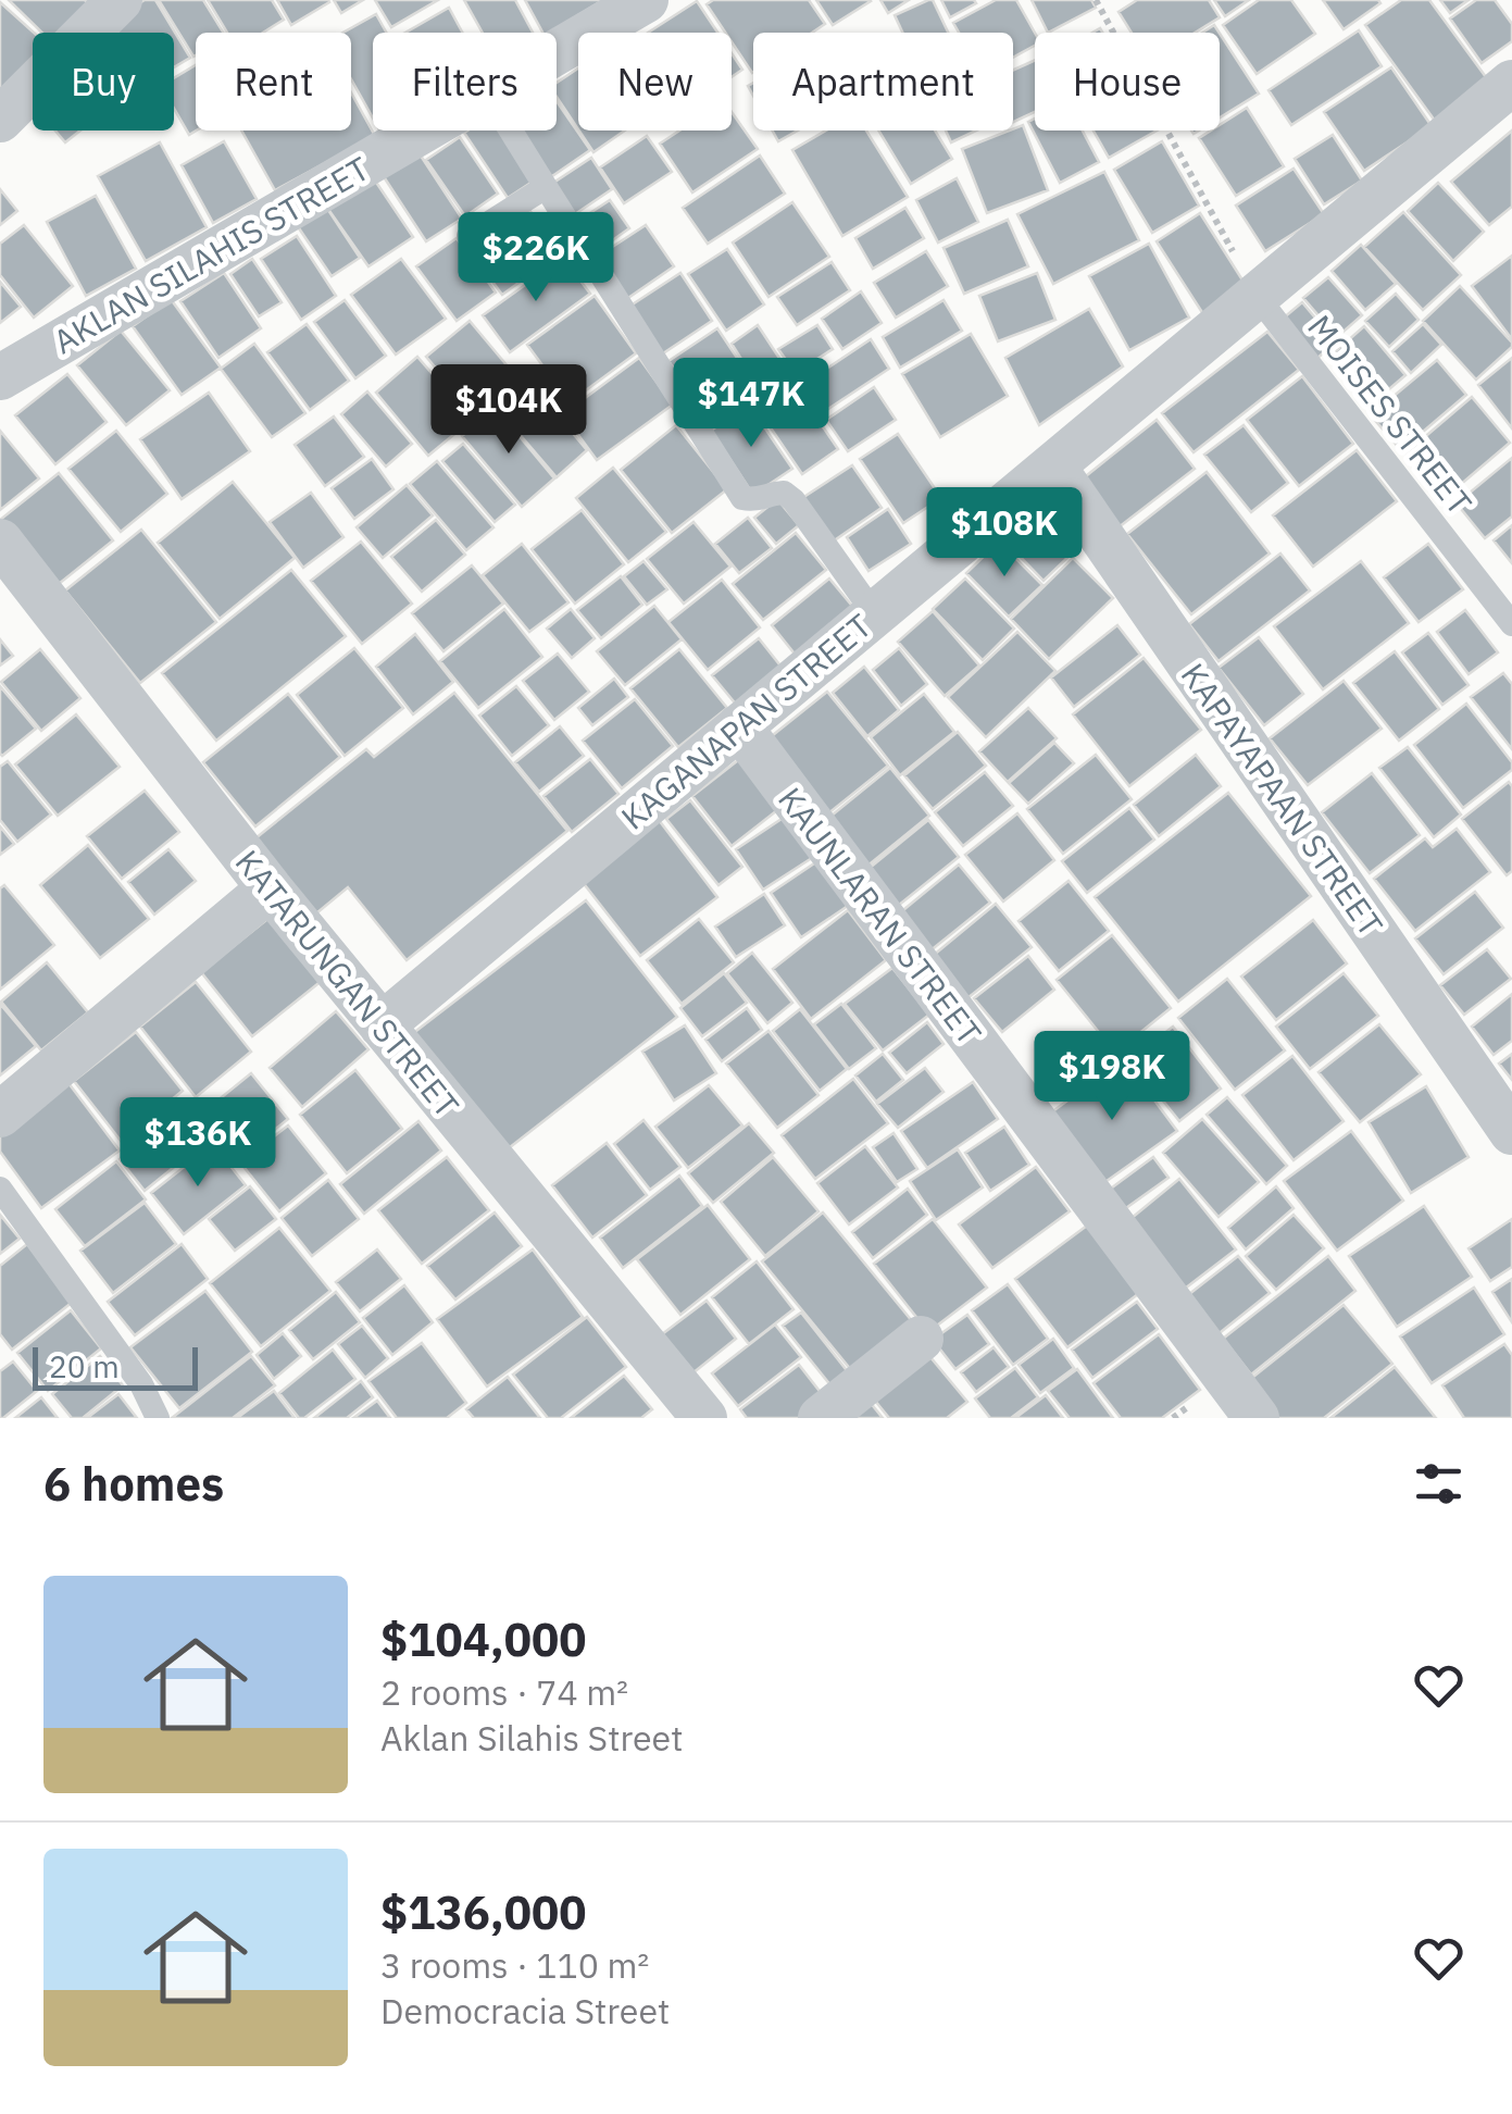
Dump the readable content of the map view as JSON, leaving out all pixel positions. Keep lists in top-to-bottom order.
{
  "streets": {
    "street": [
      "AKLAN SILAHIS STREET",
      "KAGANAPAN STREET",
      "KAPAYAPAAN STREET",
      "KAUNLARAN STREET",
      "KATARUNGAN STREET"
    ],
    "lane": ["MOISES STREET"]
  },
  "crossings": [
    ["MOISES STREET", "KAGANAPAN STREET"],
    ["KAGANAPAN STREET", "KAPAYAPAAN STREET"],
    ["KAGANAPAN STREET", "KAUNLARAN STREET"],
    ["KAGANAPAN STREET", "KATARUNGAN STREET"]
  ],
  "scale_bar": "20 m",
  "page": {
    "chip": [
      "Buy",
      "Rent",
      "Filters",
      "New",
      "Apartment",
      "House"
    ],
    "price": [
      "$226K",
      "$147K",
      "$104K",
      "$108K",
      "$198K",
      "$136K"
    ],
    "scale": "20 m",
    "heading": "6 homes",
    "list": [
      {
        "name": "$104,000",
        "note": "2 rooms · 74 m² · Aklan Silahis Street"
      },
      {
        "name": "$136,000",
        "note": "3 rooms · 110 m² · Democracia Street"
      }
    ]
  }
}
